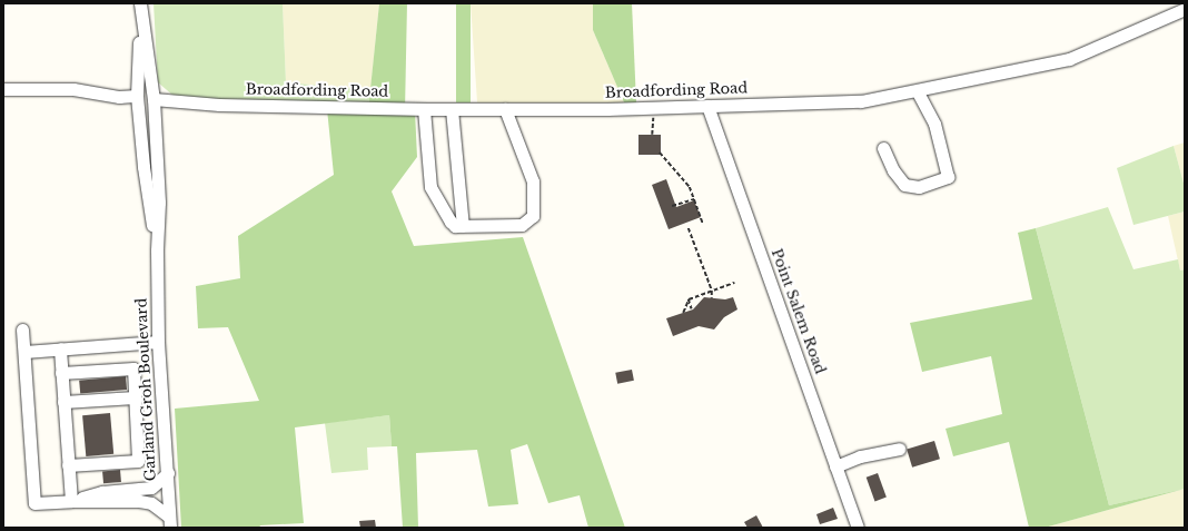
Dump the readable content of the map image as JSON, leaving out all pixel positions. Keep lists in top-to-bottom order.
{
  "streets": {
    "street": ["Broadfording Road", "Point Salem Road", "Garland Groh Boulevard"]
  },
  "crossings": [
    ["Broadfording Road", "Point Salem Road"],
    ["Broadfording Road", "Garland Groh Boulevard"]
  ]
}
